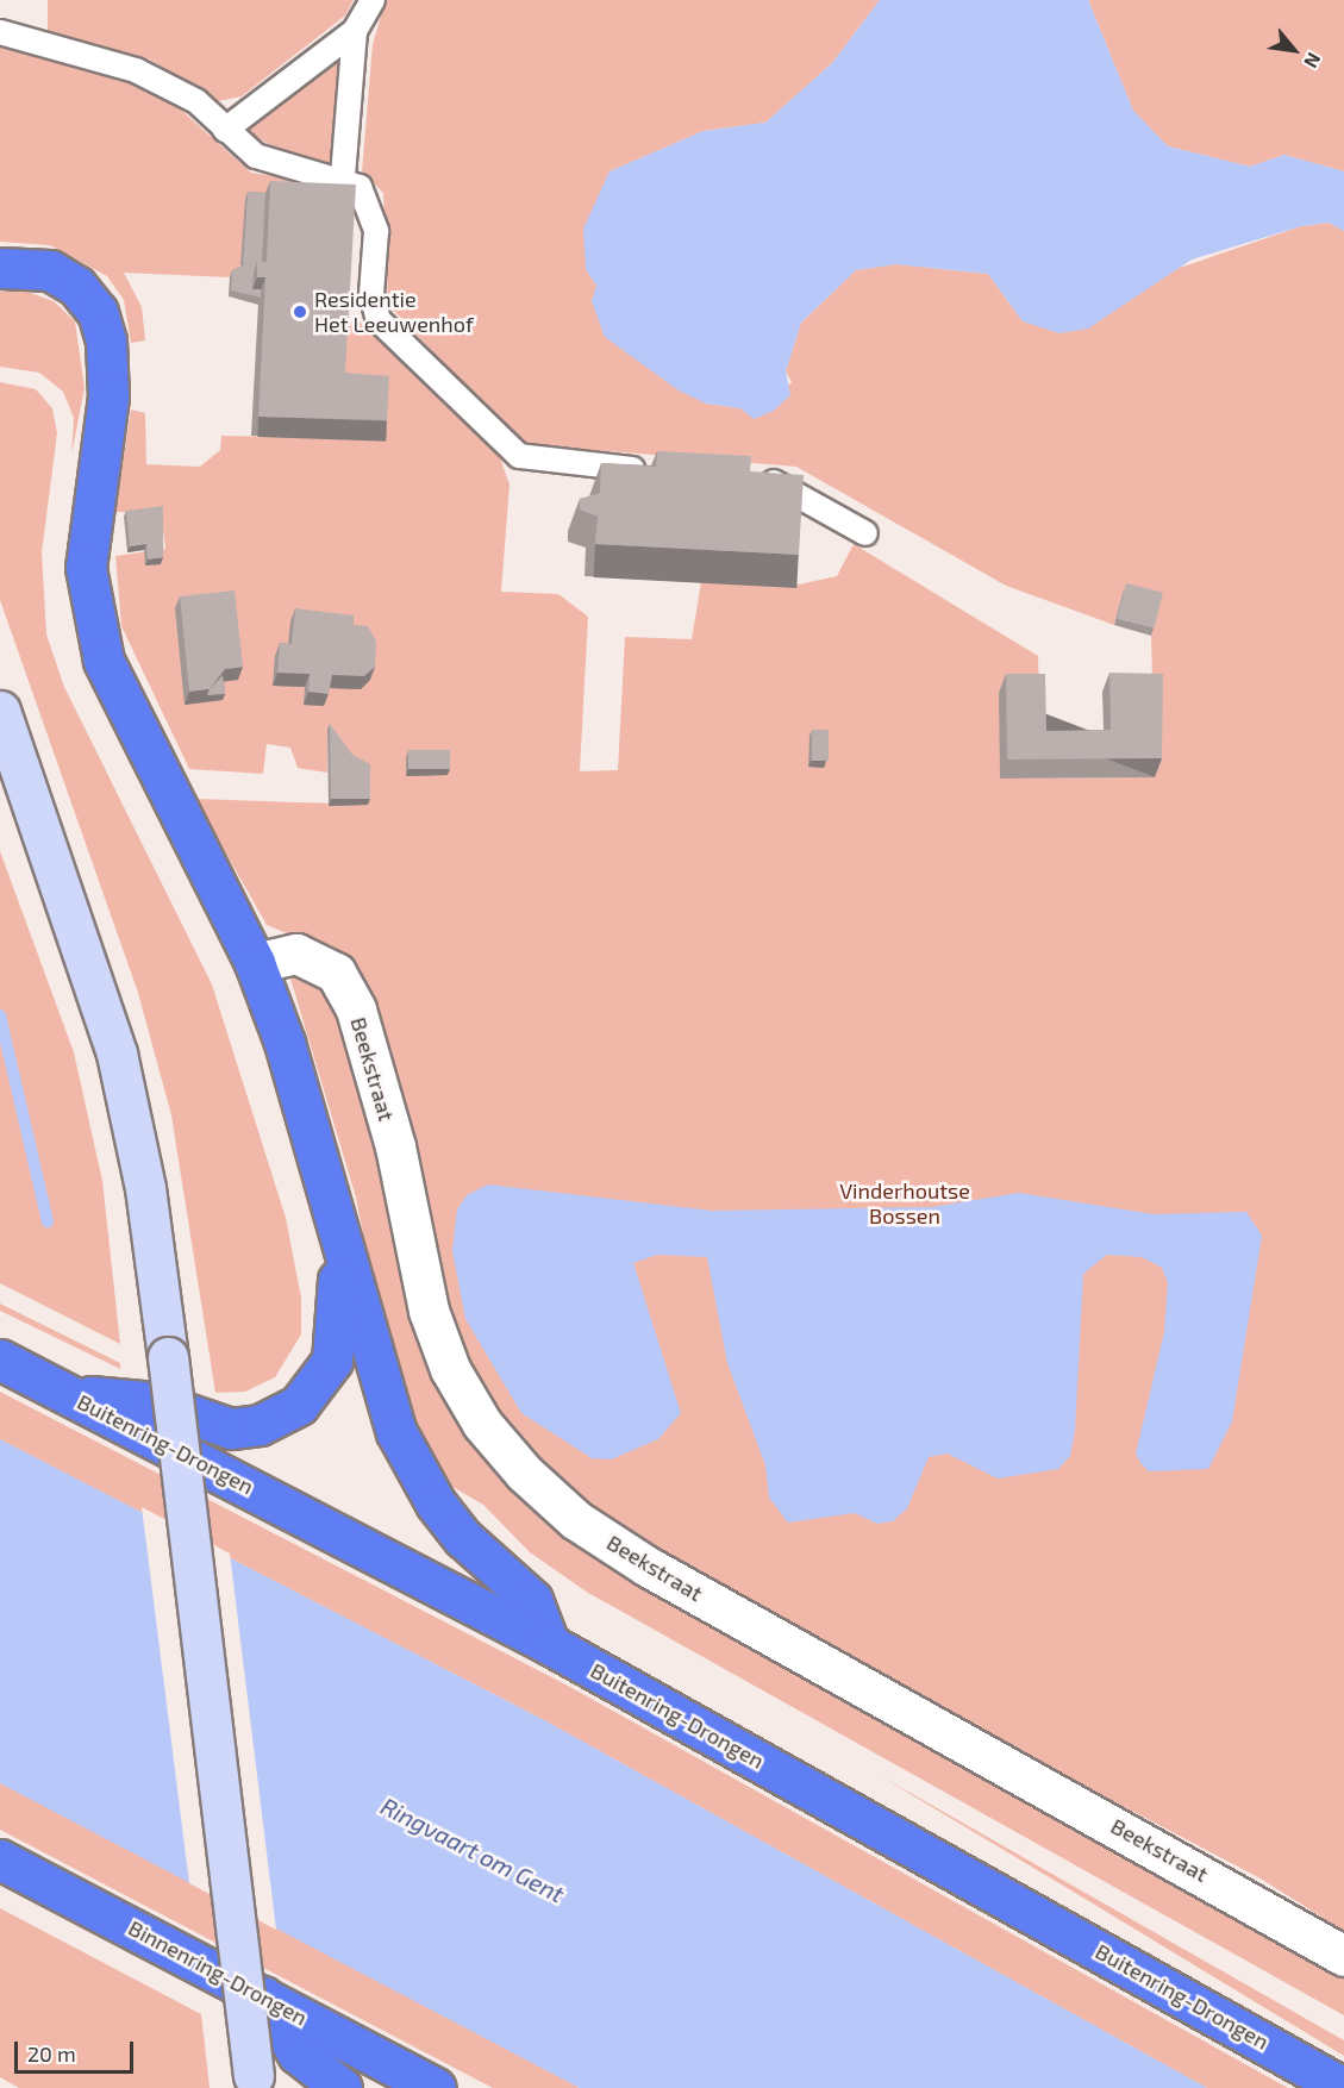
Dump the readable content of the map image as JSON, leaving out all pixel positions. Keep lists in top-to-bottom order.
{
  "streets": {
    "highway": ["Buitenring-Drongen", "Binnenring-Drongen"],
    "street": ["Beekstraat"]
  },
  "water": ["Ringvaart om Gent"],
  "parks": ["Vinderhoutse Bossen"],
  "places": ["Residentie Het Leeuwenhof"],
  "scale_bar": "20 m",
  "north": "bottom right"
}
